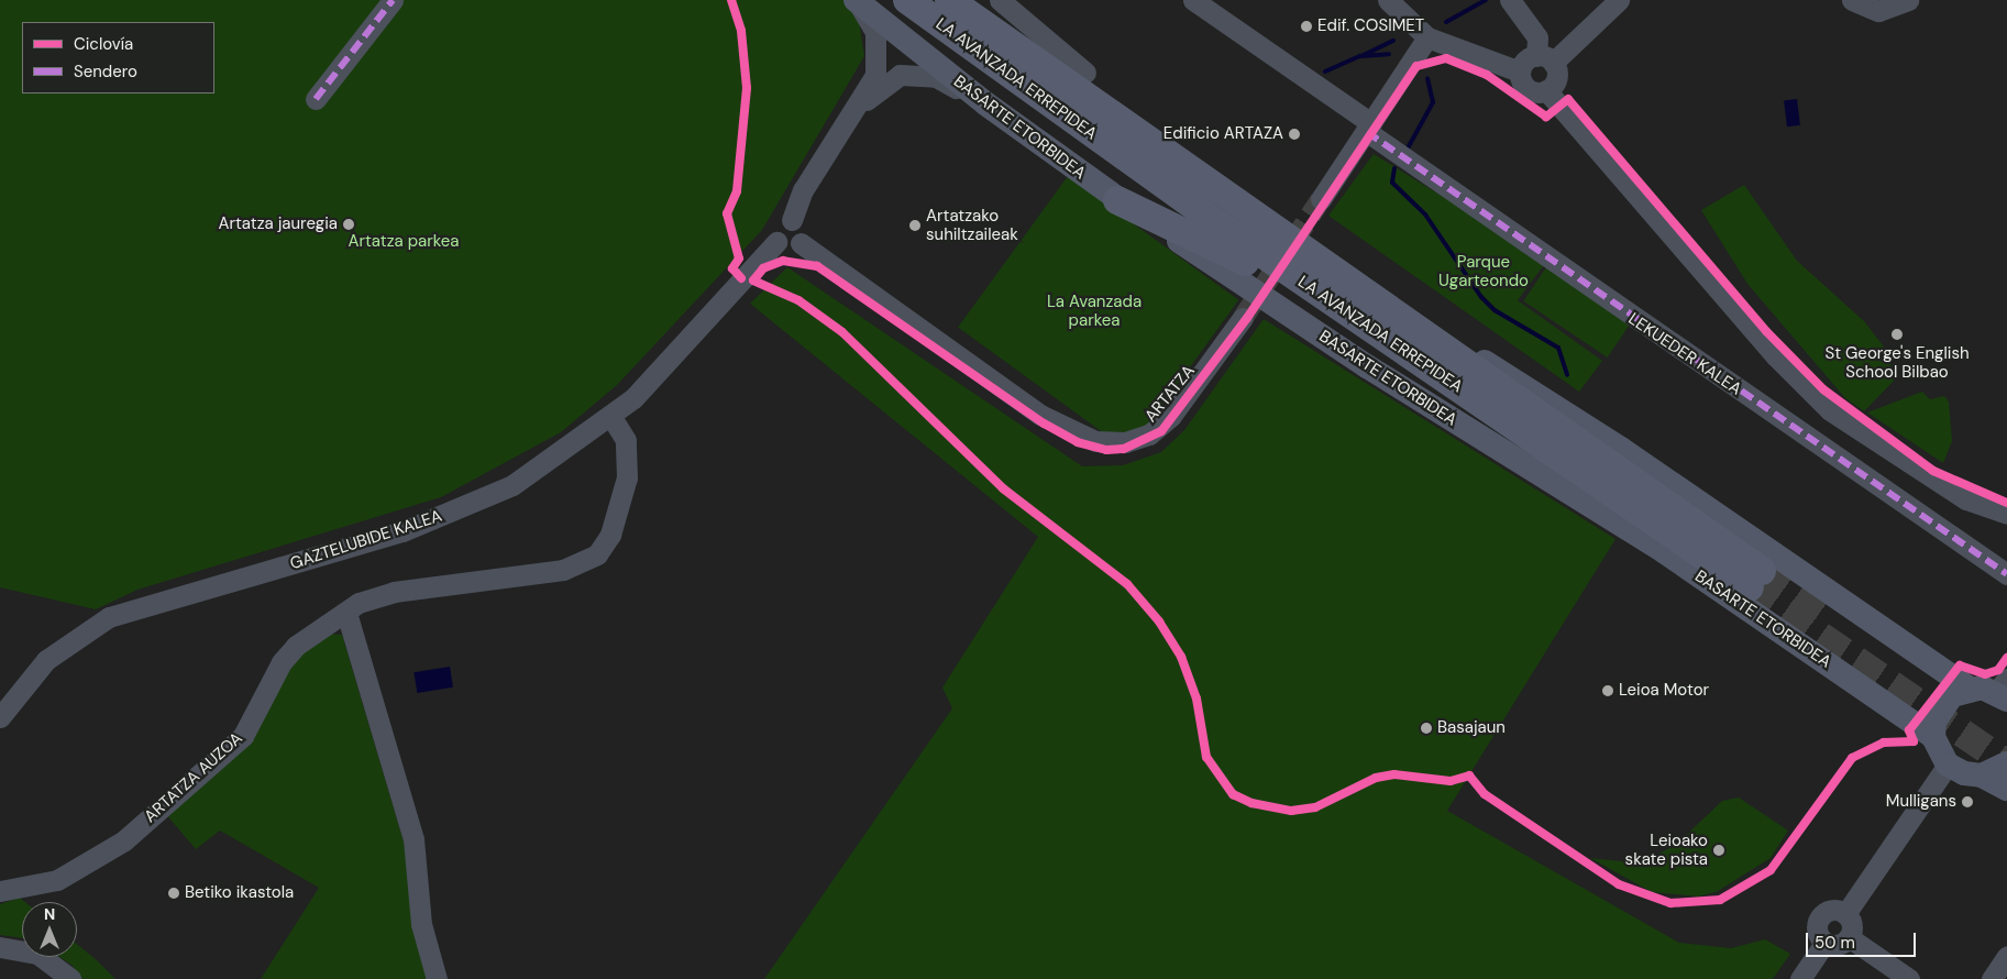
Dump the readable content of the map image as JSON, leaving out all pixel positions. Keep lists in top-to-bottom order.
{
  "streets": {
    "highway": ["LA AVANZADA ERREPIDEA"],
    "main road": ["BASARTE ETORBIDEA"],
    "street": ["LEKUEDER KALEA", "GAZTELUBIDE KALEA", "ARTATZA AUZOA"],
    "cycle path": ["ARTATZA"]
  },
  "crossings": [
    ["GAZTELUBIDE KALEA", "ARTATZA AUZOA"]
  ],
  "parks": ["Artatza parkea", "Parque Ugarteondo", "La Avanzada parkea"],
  "places": [
    "Edif. COSIMET",
    "Edificio ARTAZA",
    "Artatza jauregia",
    "Artatzako suhiltzaileak",
    "St George's English School Bilbao",
    "Leioa Motor",
    "Basajaun",
    "Mulligans",
    "Leioako skate pista",
    "Betiko ikastola"
  ],
  "legend": ["Ciclovía", "Sendero"],
  "scale_bar": "50 m",
  "north": "top"
}
